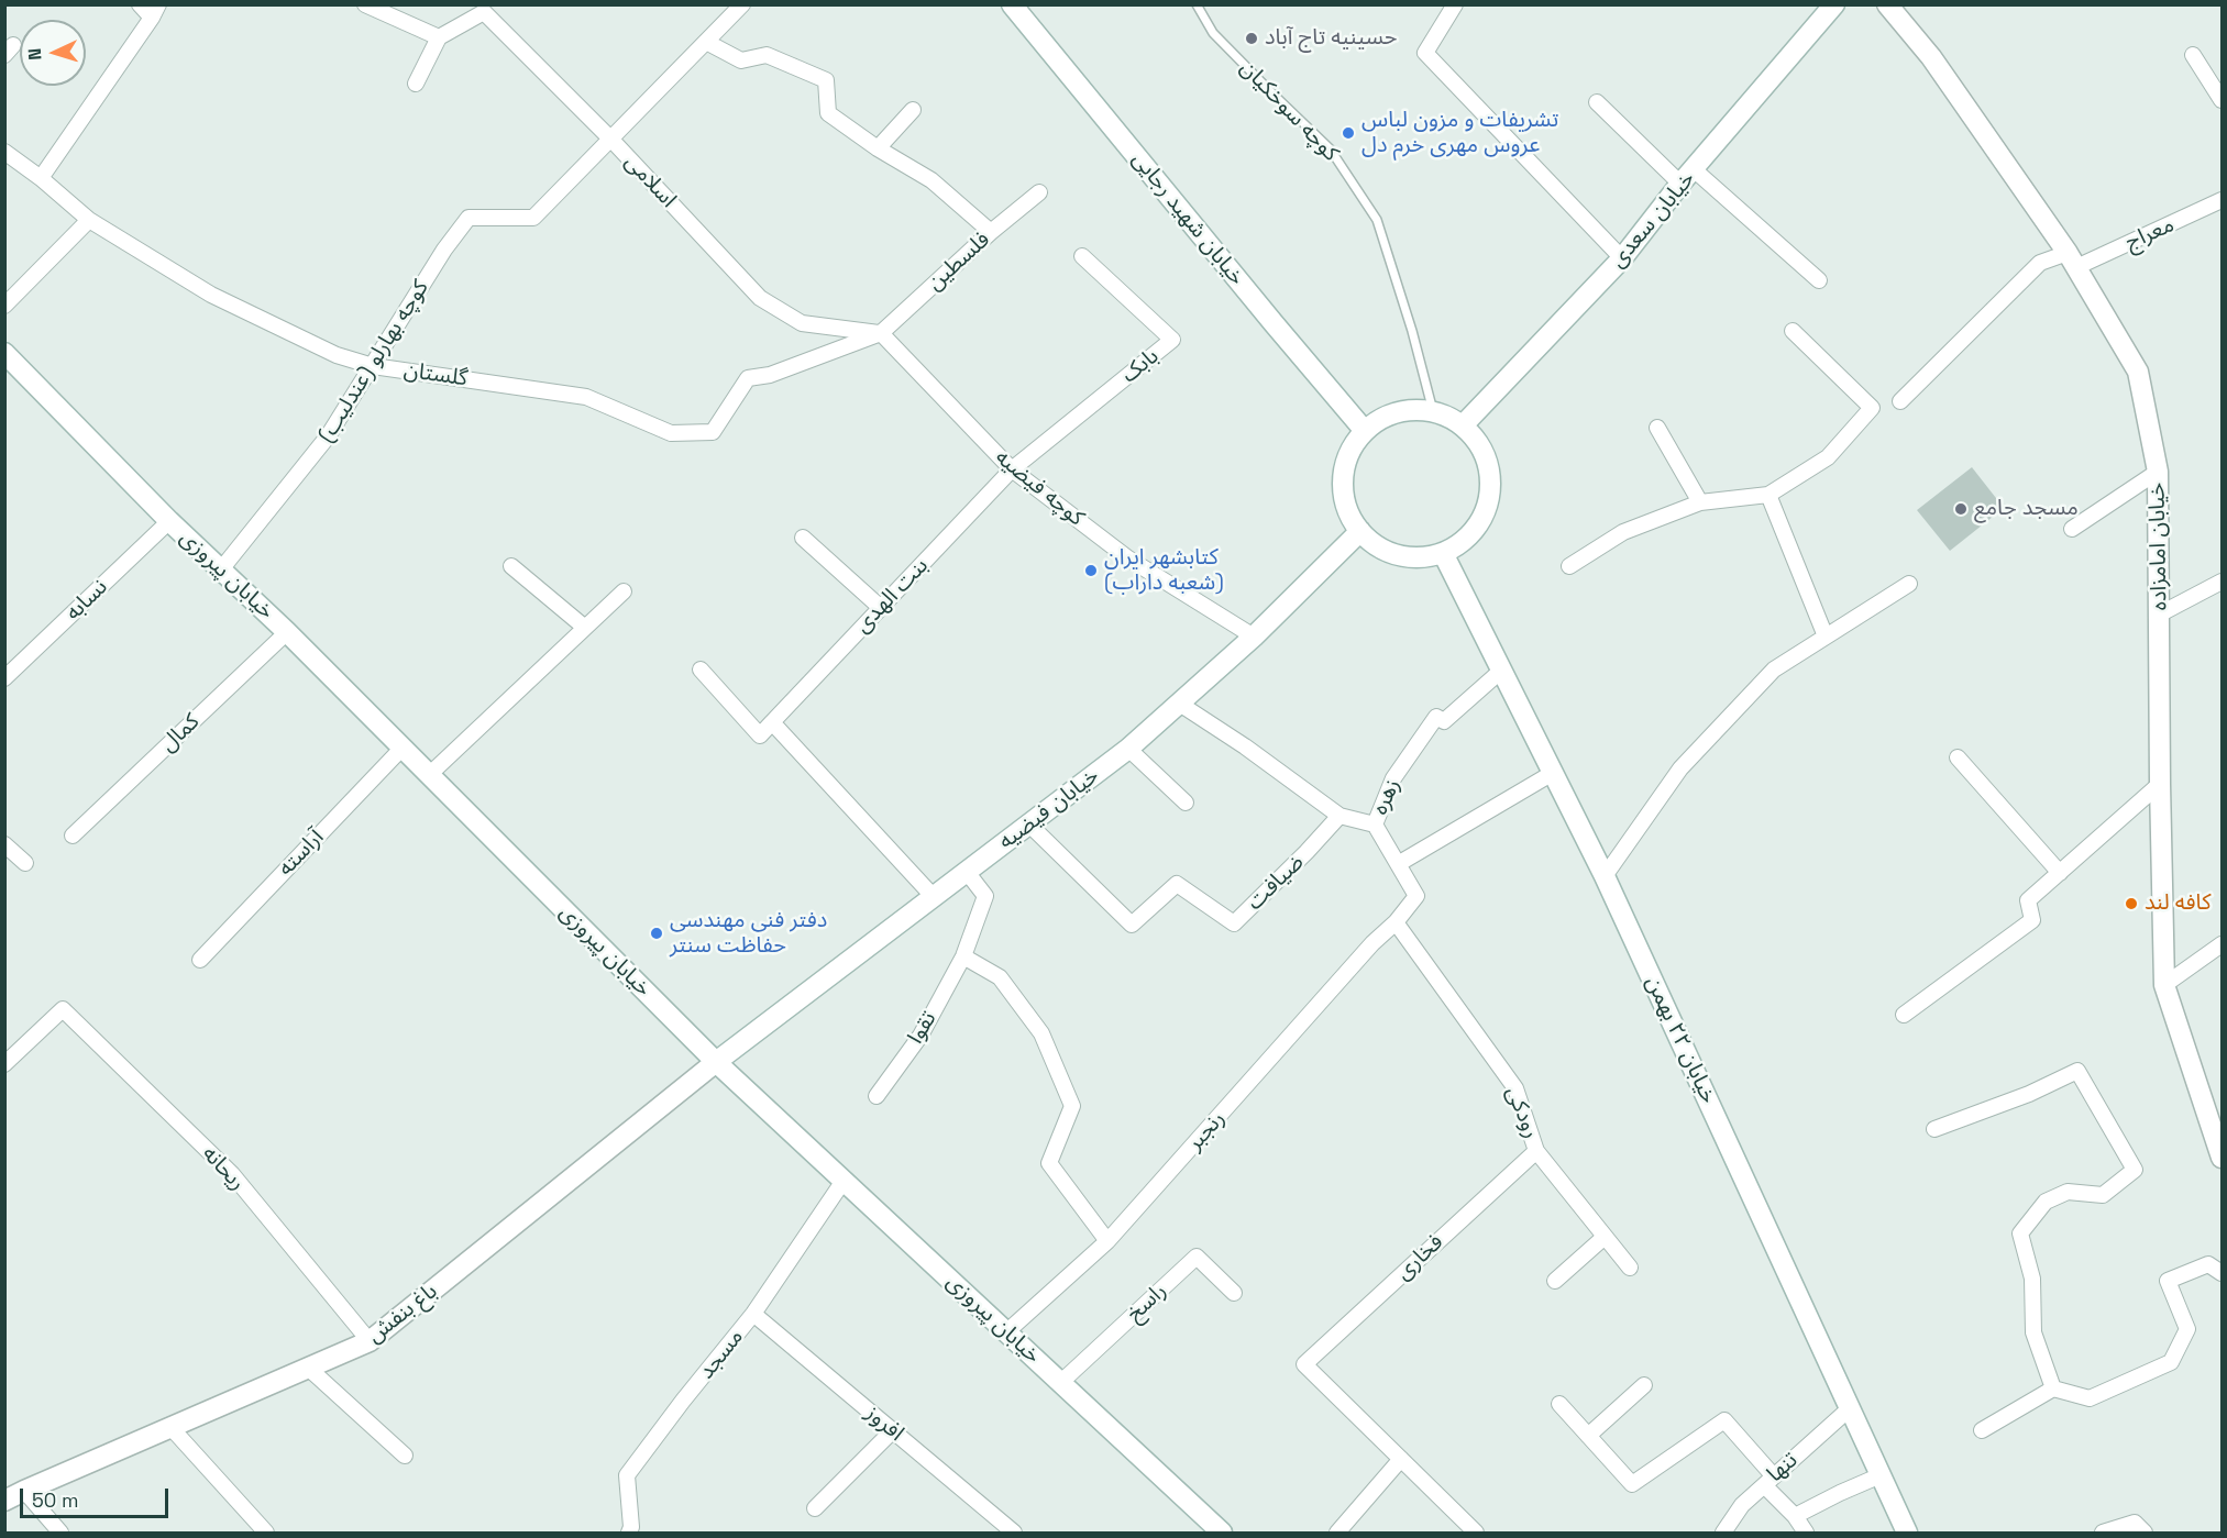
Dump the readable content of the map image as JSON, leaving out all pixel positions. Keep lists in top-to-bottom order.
{
  "streets": {
    "main road": [
      "خیابان شهید رجایی",
      "خیابان سعدی",
      "خیابان امامزاده",
      "خیابان پیروزی",
      "خیابان فیضیه",
      "خیابان ۲۲ بهمن",
      "باغ بنفش"
    ],
    "street": [
      "اسلامی",
      "معراج",
      "فلسطین",
      "کوچه بهارلو (عندلیب)",
      "بابک",
      "گلستان",
      "کوچه فیضیه",
      "بنت الهدی",
      "نسابه",
      "کمال",
      "زهره",
      "آراسته",
      "ضیافت",
      "تقوا",
      "رودکی",
      "رنجبر",
      "ریحانه",
      "فخاری",
      "راسخ",
      "مسجد",
      "افروز",
      "تنها"
    ],
    "lane": ["کوچه سوخکیان"]
  },
  "crossings": [
    ["کوچه سوخکیان", "خیابان شهید رجایی"],
    ["کوچه سوخکیان", "خیابان سعدی"],
    ["کوچه سوخکیان", "خیابان فیضیه"],
    ["کوچه سوخکیان", "خیابان ۲۲ بهمن"],
    ["اسلامی", "فلسطین"],
    ["اسلامی", "کوچه بهارلو (عندلیب)"],
    ["اسلامی", "گلستان"],
    ["اسلامی", "کوچه فیضیه"],
    ["خیابان شهید رجایی", "خیابان سعدی"],
    ["خیابان شهید رجایی", "خیابان فیضیه"],
    ["خیابان شهید رجایی", "خیابان ۲۲ بهمن"],
    ["خیابان سعدی", "خیابان فیضیه"],
    ["خیابان سعدی", "خیابان ۲۲ بهمن"],
    ["معراج", "خیابان امامزاده"],
    ["فلسطین", "گلستان"],
    ["فلسطین", "کوچه فیضیه"],
    ["کوچه بهارلو (عندلیب)", "گلستان"],
    ["کوچه بهارلو (عندلیب)", "خیابان پیروزی"],
    ["بابک", "کوچه فیضیه"],
    ["بابک", "بنت الهدی"],
    ["گلستان", "کوچه فیضیه"],
    ["کوچه فیضیه", "بنت الهدی"],
    ["کوچه فیضیه", "خیابان فیضیه"],
    ["خیابان پیروزی", "نسابه"],
    ["خیابان پیروزی", "کمال"],
    ["خیابان پیروزی", "خیابان فیضیه"],
    ["خیابان پیروزی", "آراسته"],
    ["خیابان پیروزی", "رنجبر"],
    ["خیابان پیروزی", "راسخ"],
    ["خیابان پیروزی", "باغ بنفش"],
    ["خیابان پیروزی", "مسجد"],
    ["زهره", "خیابان فیضیه"],
    ["زهره", "ضیافت"],
    ["زهره", "خیابان ۲۲ بهمن"],
    ["خیابان فیضیه", "ضیافت"],
    ["خیابان فیضیه", "تقوا"],
    ["خیابان فیضیه", "خیابان ۲۲ بهمن"],
    ["خیابان فیضیه", "باغ بنفش"],
    ["خیابان ۲۲ بهمن", "تنها"],
    ["رودکی", "رنجبر"],
    ["رودکی", "فخاری"],
    ["ریحانه", "باغ بنفش"],
    ["مسجد", "افروز"]
  ],
  "places": [
    "حسینیه تاج آباد",
    "تشریفات و مزون لباس عروس مهری خرم دل",
    "مسجد جامع",
    "کتابشهر ایران (شعبه داراب)",
    "كافه لند",
    "دفتر فنی مهندسی حفاظت سنتر"
  ],
  "scale_bar": "50 m",
  "north": "left"
}
